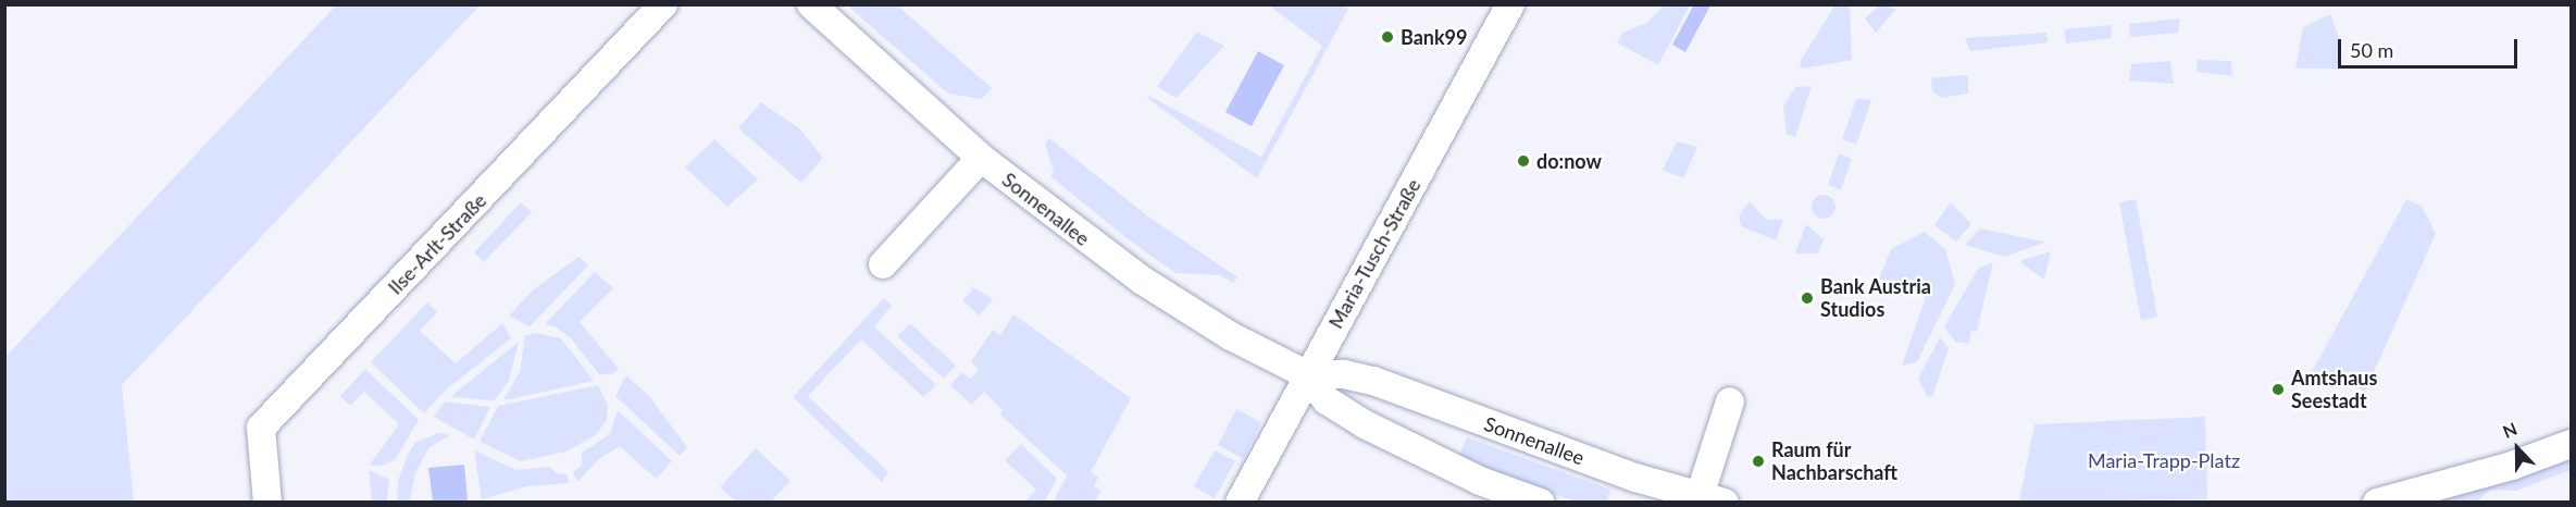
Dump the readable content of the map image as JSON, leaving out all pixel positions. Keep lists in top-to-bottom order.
{
  "streets": {
    "street": ["Sonnenallee", "Ilse-Arlt-Straße", "Maria-Tusch-Straße"]
  },
  "crossings": [
    ["Sonnenallee", "Maria-Tusch-Straße"]
  ],
  "parks": ["Maria-Trapp-Platz"],
  "places": [
    "Bank99",
    "do:now",
    "Bank Austria Studios",
    "Amtshaus Seestadt",
    "Raum für Nachbarschaft"
  ],
  "scale_bar": "50 m",
  "north": "top"
}
